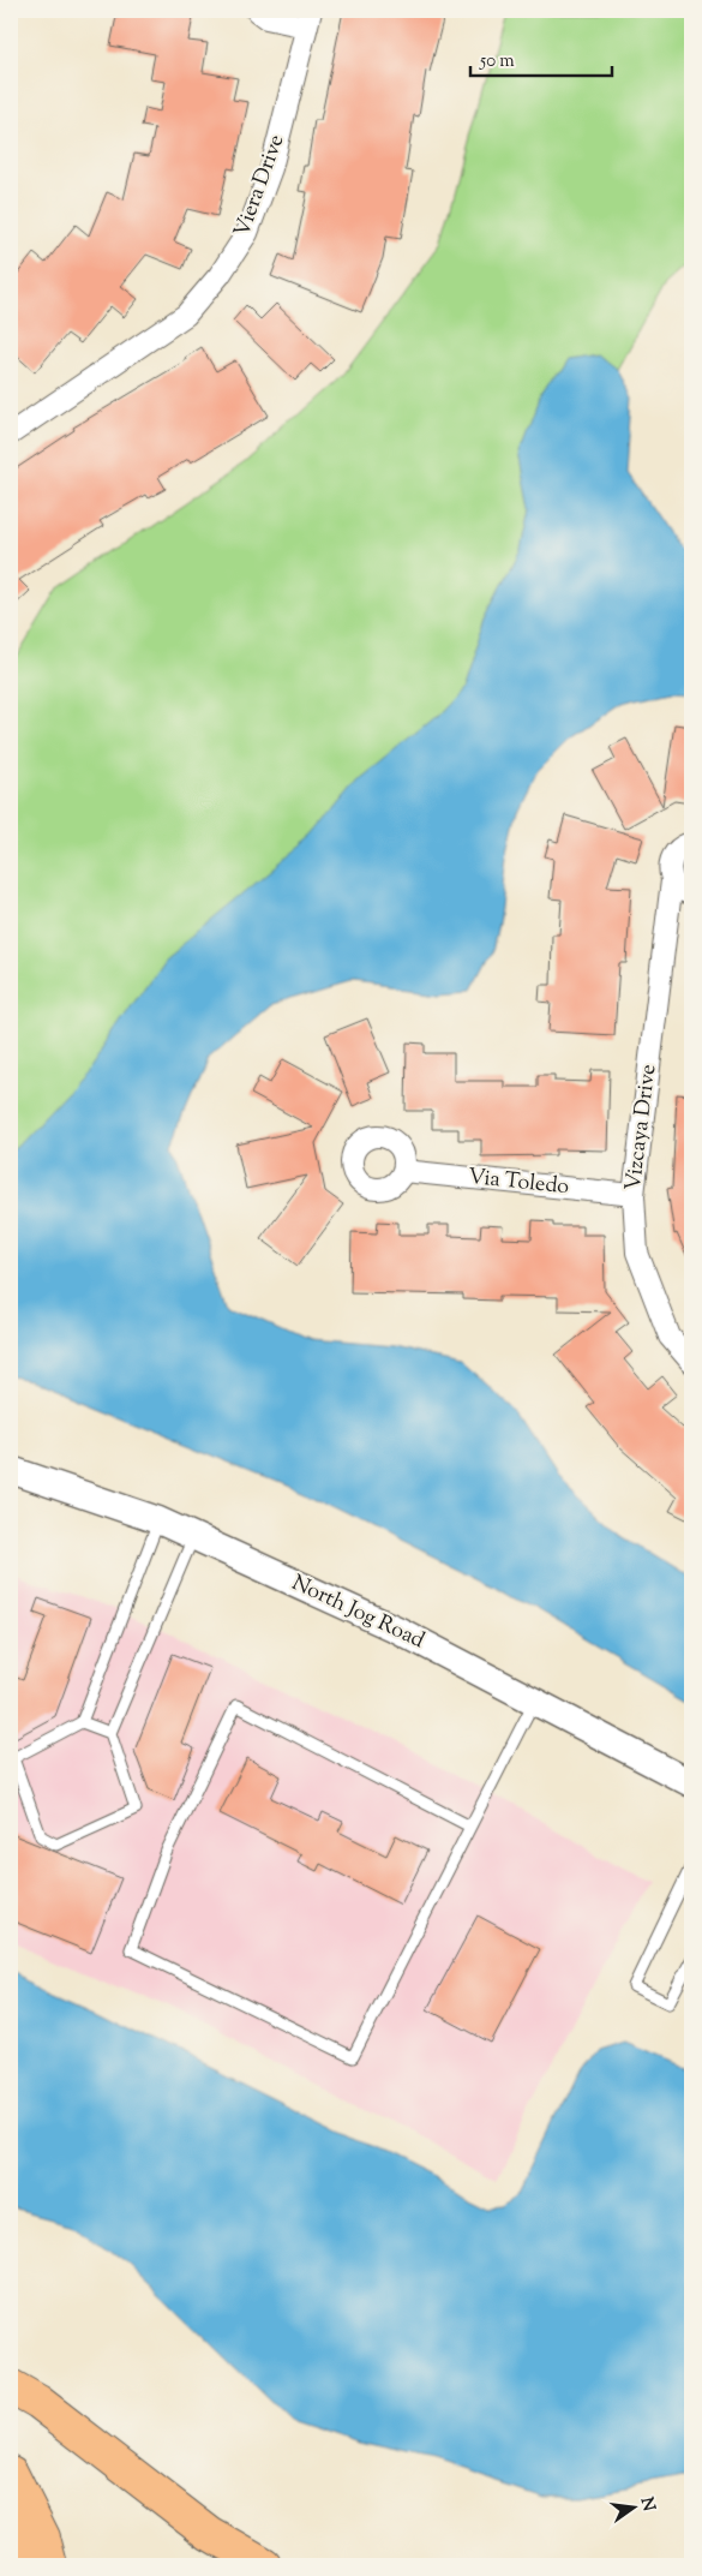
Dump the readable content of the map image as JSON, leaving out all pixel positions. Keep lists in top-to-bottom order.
{
  "streets": {
    "street": [
      "Viera Drive",
      "Vizcaya Drive",
      "Via Toledo",
      "North Jog Road"
    ]
  },
  "crossings": [
    ["Vizcaya Drive", "Via Toledo"]
  ],
  "scale_bar": "50 m",
  "north": "right"
}
